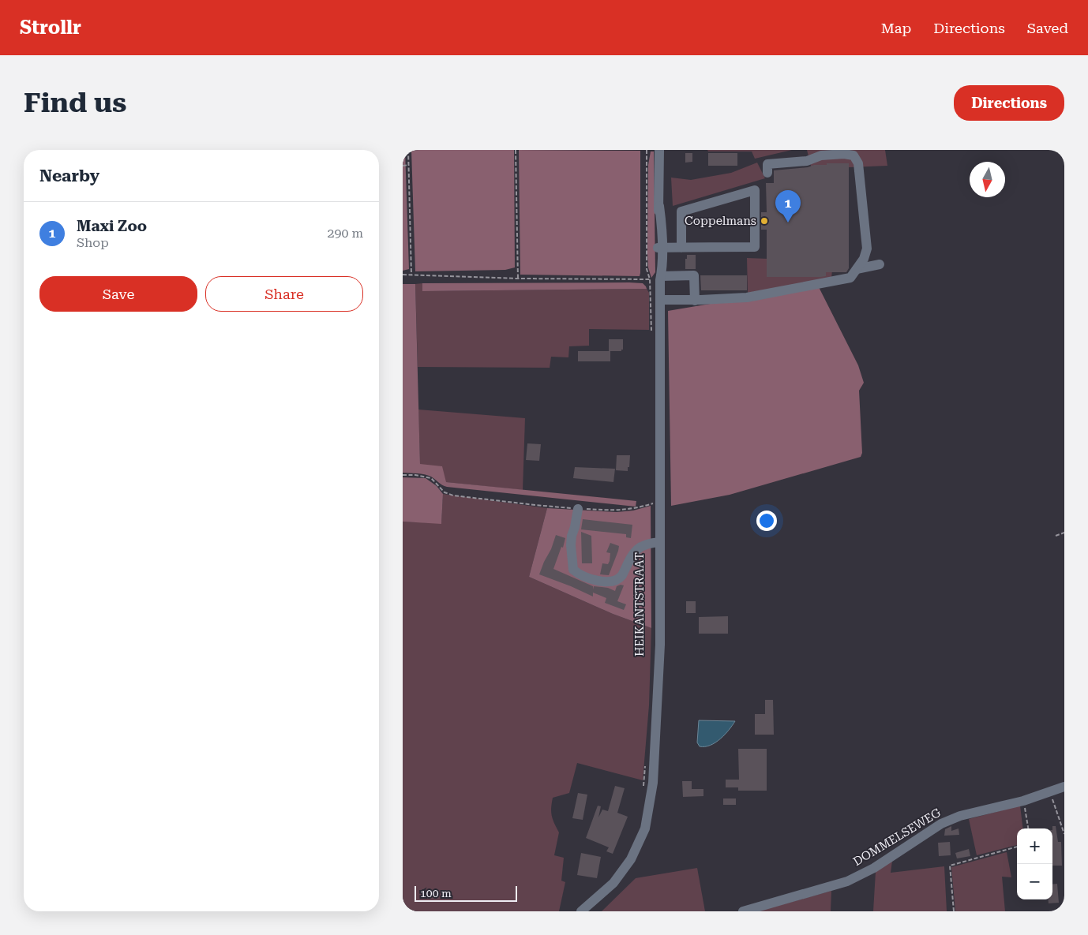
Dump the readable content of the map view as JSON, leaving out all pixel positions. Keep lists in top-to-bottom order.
{
  "streets": {
    "street": ["HEIKANTSTRAAT", "DOMMELSEWEG"]
  },
  "places": ["Coppelmans"],
  "scale_bar": "100 m",
  "north": "bottom",
  "page": {
    "header": "Strollr",
    "nav": ["Map", "Directions", "Saved"],
    "buttons": [
      "Directions",
      ["Save", "Share"]
    ],
    "title": "Find us",
    "heading": "Nearby",
    "pins": "1",
    "list": [
      {
        "mark": "1",
        "name": "Maxi Zoo",
        "note": "Shop",
        "value": "290 m"
      }
    ],
    "map_buttons": ["+", "−"],
    "scale": "100 m"
  }
}
